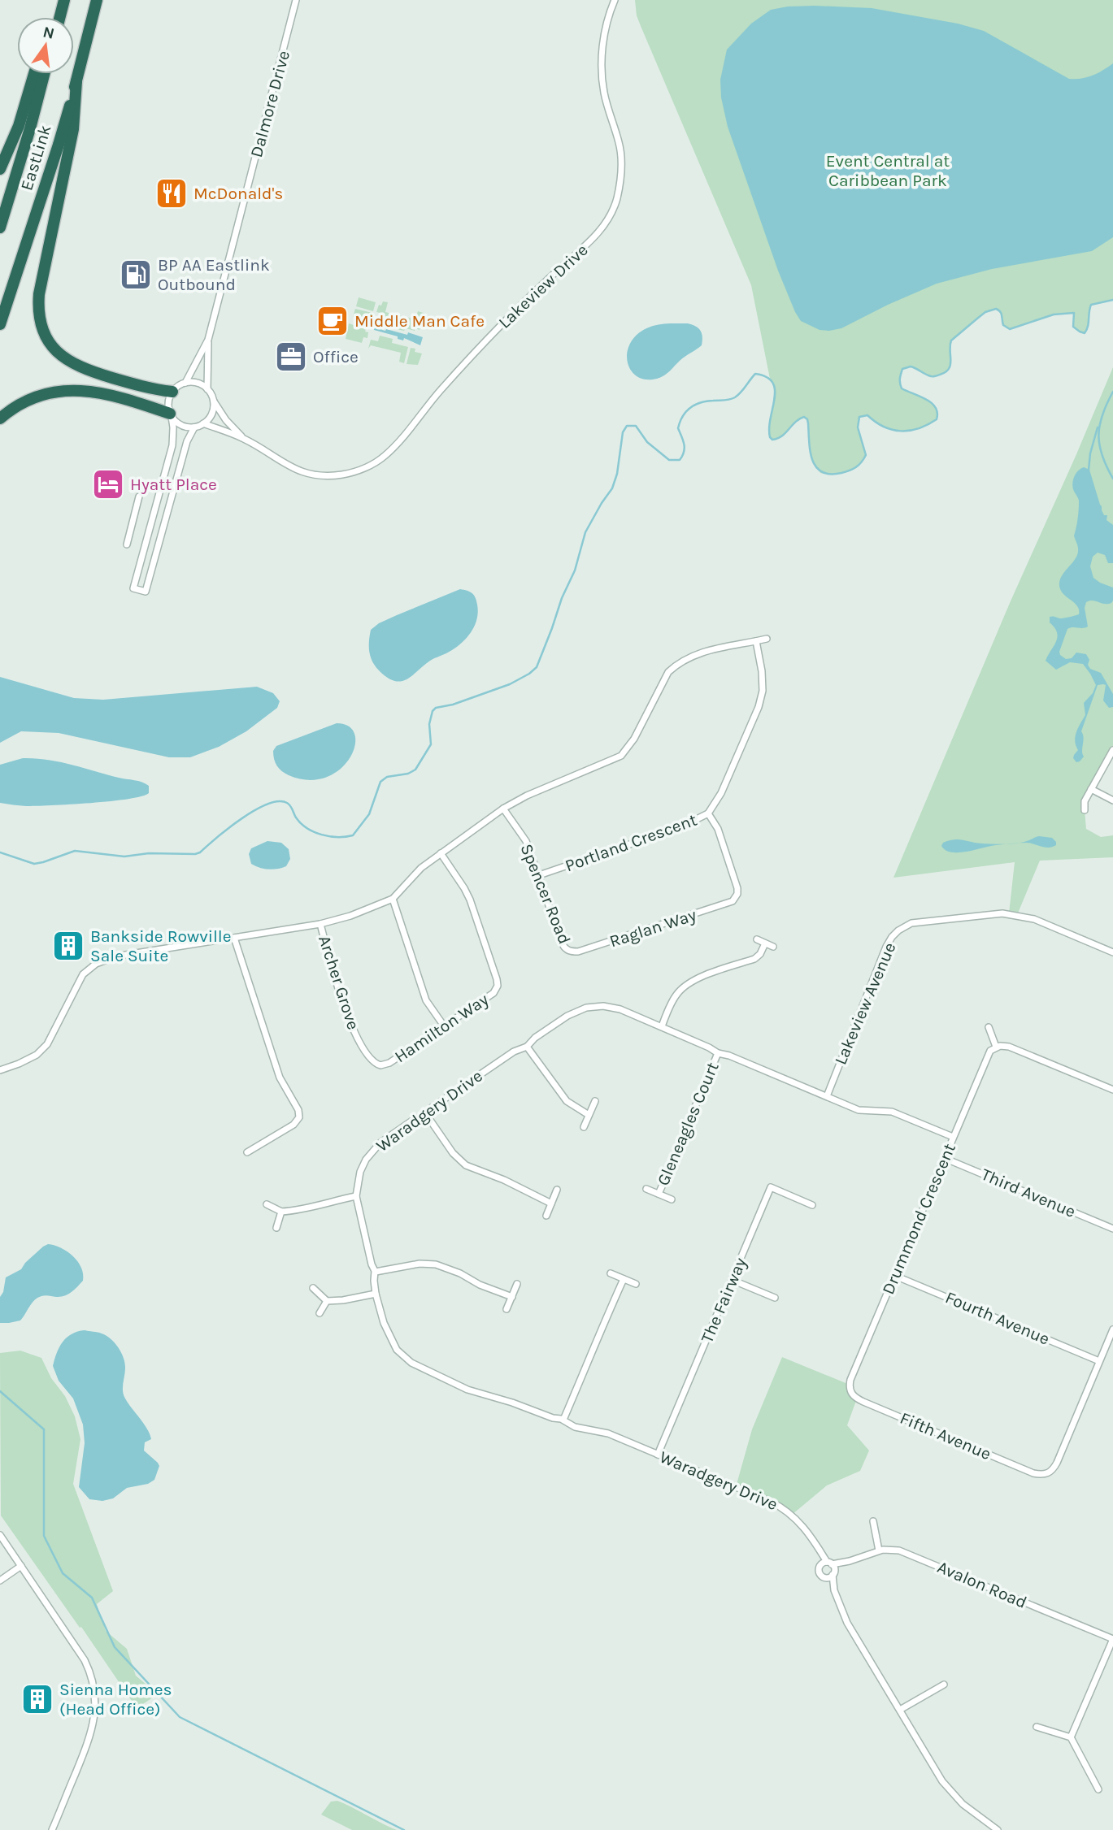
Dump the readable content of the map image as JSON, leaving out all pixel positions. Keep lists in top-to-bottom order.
{
  "streets": {
    "highway": ["EastLink"],
    "street": [
      "Dalmore Drive",
      "Lakeview Drive",
      "Portland Crescent",
      "Spencer Road",
      "Raglan Way",
      "Archer Grove",
      "Lakeview Avenue",
      "Hamilton Way",
      "Waradgery Drive",
      "Gleneagles Court",
      "Third Avenue",
      "Drummond Crescent",
      "The Fairway",
      "Fourth Avenue",
      "Fifth Avenue",
      "Avalon Road"
    ]
  },
  "crossings": [
    ["Dalmore Drive", "Lakeview Drive"],
    ["Portland Crescent", "Spencer Road"],
    ["Portland Crescent", "Raglan Way"],
    ["Spencer Road", "Raglan Way"],
    ["Archer Grove", "Hamilton Way"],
    ["Lakeview Avenue", "Waradgery Drive"],
    ["Waradgery Drive", "Gleneagles Court"],
    ["Waradgery Drive", "Drummond Crescent"],
    ["Waradgery Drive", "The Fairway"],
    ["Waradgery Drive", "Avalon Road"],
    ["Third Avenue", "Drummond Crescent"],
    ["Drummond Crescent", "Fourth Avenue"],
    ["Drummond Crescent", "Fifth Avenue"],
    ["Fourth Avenue", "Fifth Avenue"]
  ],
  "parks": ["Event Central at Caribbean Park"],
  "places": {
    "restaurant": ["McDonald's"],
    "fuel station": ["BP AA Eastlink Outbound"],
    "cafe": ["Middle Man Cafe"],
    "office": ["Office"],
    "hotel": ["Hyatt Place"],
    "building": ["Bankside Rowville Sale Suite", "Sienna Homes (Head Office)"]
  },
  "north": "top"
}
